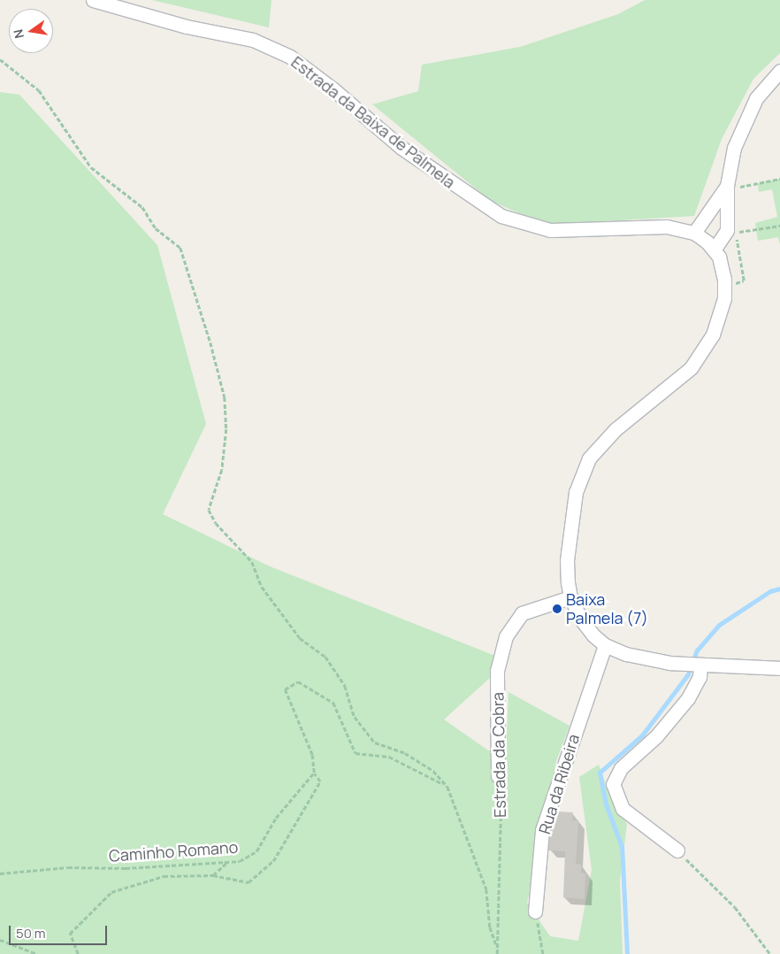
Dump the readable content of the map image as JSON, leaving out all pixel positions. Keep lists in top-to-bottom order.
{
  "streets": {
    "street": ["Estrada da Baixa de Palmela", "Estrada da Cobra", "Rua da Ribeira"],
    "path": ["Caminho Romano"]
  },
  "places": ["Baixa Palmela (7)"],
  "scale_bar": "50 m",
  "north": "left"
}
